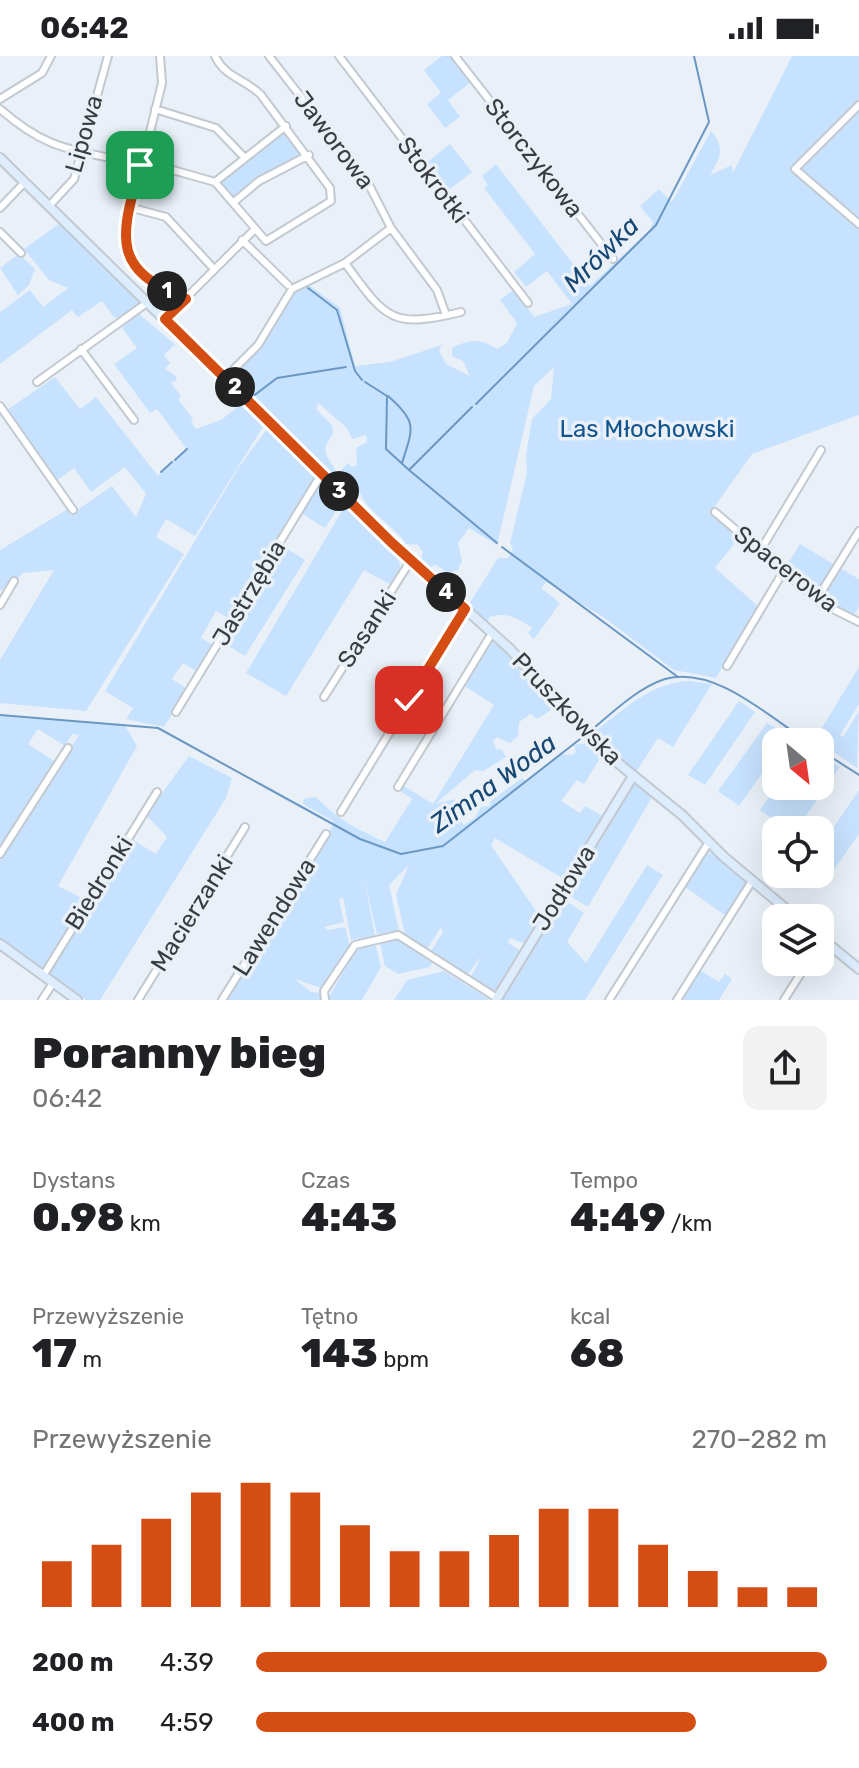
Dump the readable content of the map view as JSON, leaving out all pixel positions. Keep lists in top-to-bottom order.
{
  "streets": {
    "street": [
      "Lipowa",
      "Jaworowa",
      "Storczykowa",
      "Stokrotki",
      "Spacerowa",
      "Jastrzębia",
      "Sasanki",
      "Pruszkowska",
      "Biedronki",
      "Jodłowa",
      "Macierzanki",
      "Lawendowa"
    ]
  },
  "crossings": [
    ["Lipowa", "Pruszkowska"],
    ["Jastrzębia", "Pruszkowska"],
    ["Sasanki", "Pruszkowska"],
    ["Pruszkowska", "Jodłowa"]
  ],
  "water": ["Mrówka", "Zimna Woda"],
  "parks": ["Las Młochowski"],
  "north": "bottom right",
  "page": {
    "status": "06:42",
    "pins": [
      "1",
      "2",
      "3",
      "4"
    ],
    "heading": ["Poranny bieg", "06:42"],
    "stats": [
      ["Dystans", "0.98 km"],
      ["Czas", "4:43"],
      ["Tempo", "4:49 /km"],
      ["Przewyższenie", "17 m"],
      ["Tętno", "143 bpm"],
      ["kcal", "68"]
    ],
    "chart": ["Przewyższenie", "270–282 m"],
    "list": [
      {
        "name": "200 m",
        "note": "4:39"
      },
      {
        "name": "400 m",
        "note": "4:59"
      }
    ]
  }
}
